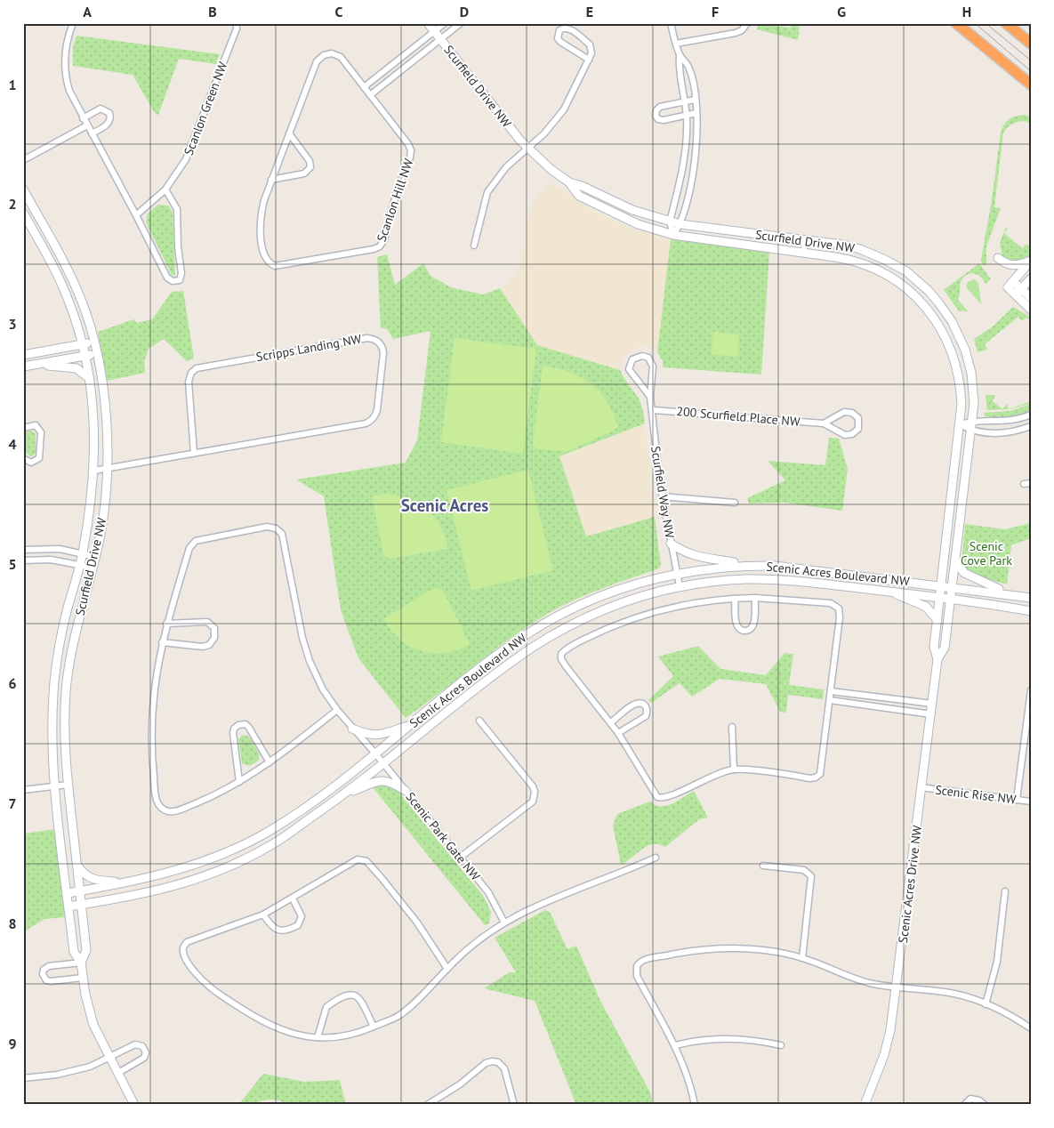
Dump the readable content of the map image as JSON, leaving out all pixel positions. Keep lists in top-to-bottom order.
{
  "streets": {
    "street": [
      "Scurfield Drive NW",
      "Scanlon Green NW",
      "Scanlon Hill NW",
      "Scripps Landing NW",
      "200 Scurfield Place NW",
      "Scurfield Way NW",
      "Scenic Acres Boulevard NW",
      "Scenic Rise NW",
      "Scenic Park Gate NW",
      "Scenic Acres Drive NW"
    ]
  },
  "crossings": [
    ["Scurfield Drive NW", "Scripps Landing NW"],
    ["Scurfield Drive NW", "Scenic Acres Boulevard NW"],
    ["Scurfield Drive NW", "Scenic Acres Drive NW"],
    ["200 Scurfield Place NW", "Scurfield Way NW"],
    ["Scurfield Way NW", "Scenic Acres Boulevard NW"],
    ["Scenic Acres Boulevard NW", "Scenic Park Gate NW"],
    ["Scenic Acres Boulevard NW", "Scenic Acres Drive NW"],
    ["Scenic Rise NW", "Scenic Acres Drive NW"]
  ],
  "districts": ["Scenic Acres"],
  "parks": ["Scenic Cove Park"],
  "grid": {
    "columns": [
      "A",
      "B",
      "C",
      "D",
      "E",
      "F",
      "G",
      "H"
    ],
    "rows": [
      "1",
      "2",
      "3",
      "4",
      "5",
      "6",
      "7",
      "8",
      "9"
    ]
  }
}
